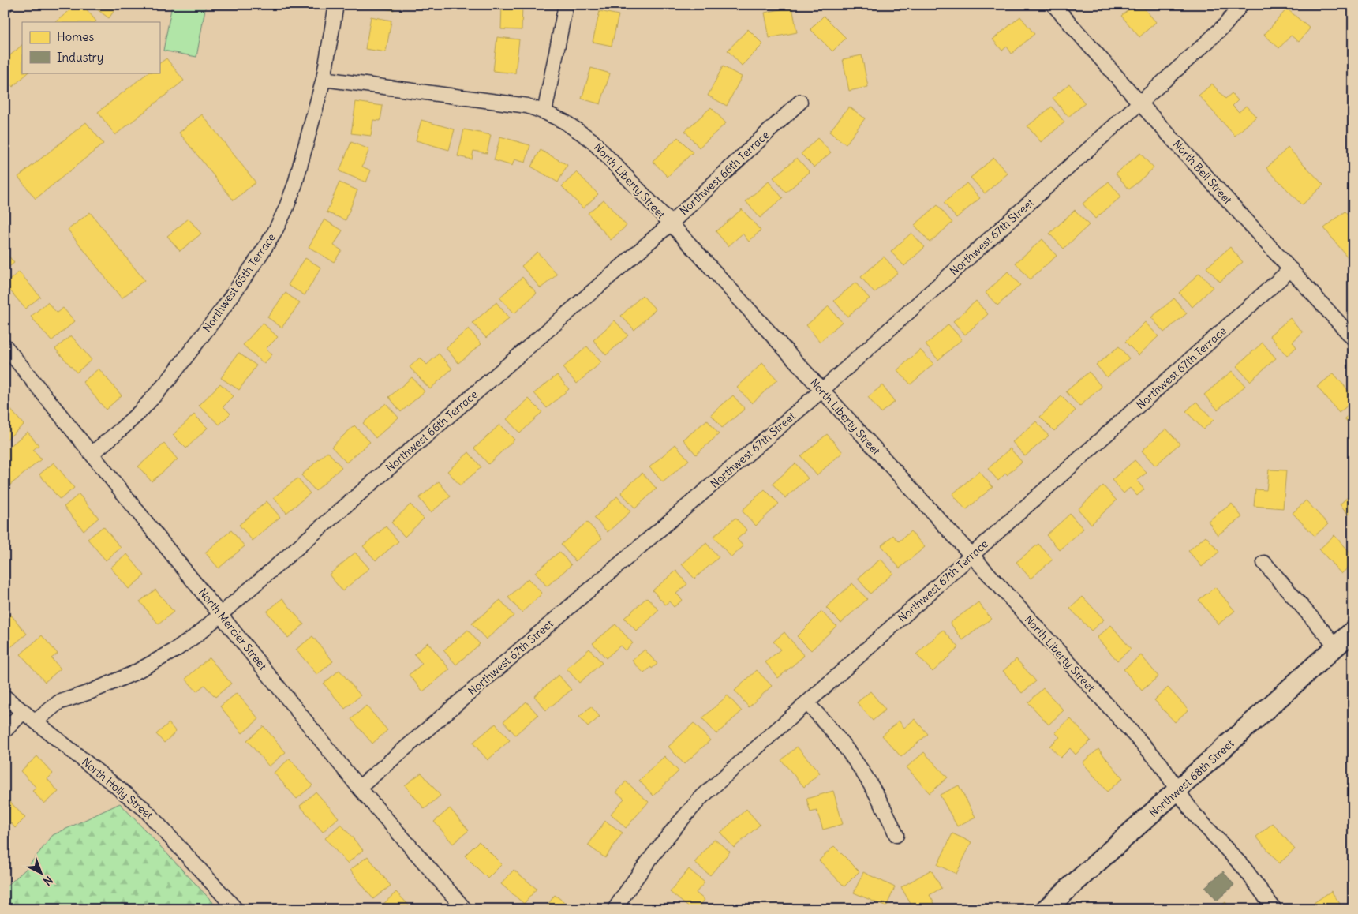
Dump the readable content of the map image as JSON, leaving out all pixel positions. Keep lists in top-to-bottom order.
{
  "streets": {
    "main road": ["Northwest 68th Street"],
    "street": [
      "North Bell Street",
      "Northwest 66th Terrace",
      "North Liberty Street",
      "Northwest 67th Street",
      "Northwest 65th Terrace",
      "Northwest 67th Terrace",
      "North Mercier Street",
      "North Holly Street"
    ]
  },
  "crossings": [
    ["North Bell Street", "Northwest 67th Street"],
    ["North Bell Street", "Northwest 67th Terrace"],
    ["Northwest 66th Terrace", "North Liberty Street"],
    ["Northwest 66th Terrace", "North Mercier Street"],
    ["Northwest 66th Terrace", "North Holly Street"],
    ["North Liberty Street", "Northwest 67th Street"],
    ["North Liberty Street", "Northwest 65th Terrace"],
    ["North Liberty Street", "Northwest 67th Terrace"],
    ["North Liberty Street", "Northwest 68th Street"],
    ["Northwest 67th Street", "North Mercier Street"],
    ["Northwest 65th Terrace", "North Mercier Street"]
  ],
  "legend": ["Homes", "Industry"],
  "north": "bottom right"
}
